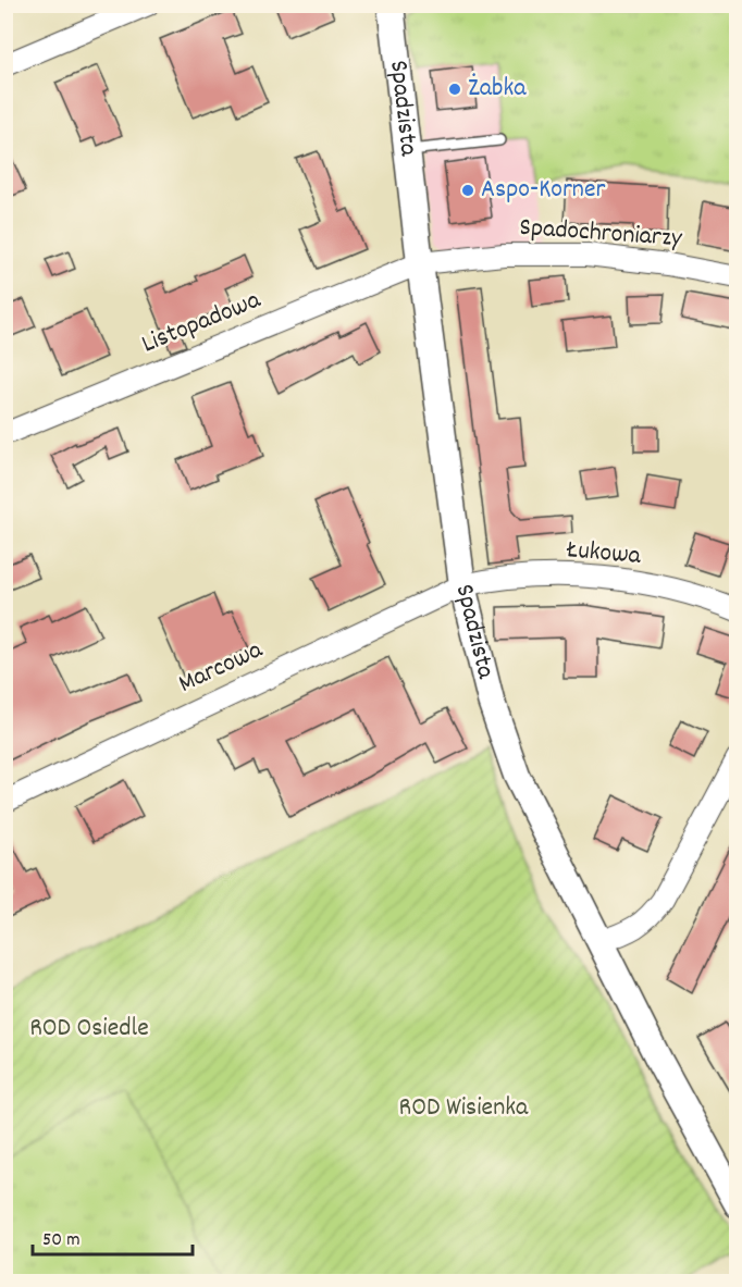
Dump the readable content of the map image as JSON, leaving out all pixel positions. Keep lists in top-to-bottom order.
{
  "streets": {
    "street": [
      "Spadzista",
      "Spadochroniarzy",
      "Listopadowa",
      "Łukowa",
      "Marcowa"
    ]
  },
  "crossings": [
    ["Spadzista", "Spadochroniarzy"],
    ["Spadzista", "Listopadowa"],
    ["Spadzista", "Łukowa"],
    ["Spadzista", "Marcowa"],
    ["Spadochroniarzy", "Listopadowa"],
    ["Łukowa", "Marcowa"]
  ],
  "parks": ["ROD Osiedle", "ROD Wisienka"],
  "places": ["Żabka", "Aspo-Korner"],
  "scale_bar": "50 m"
}
